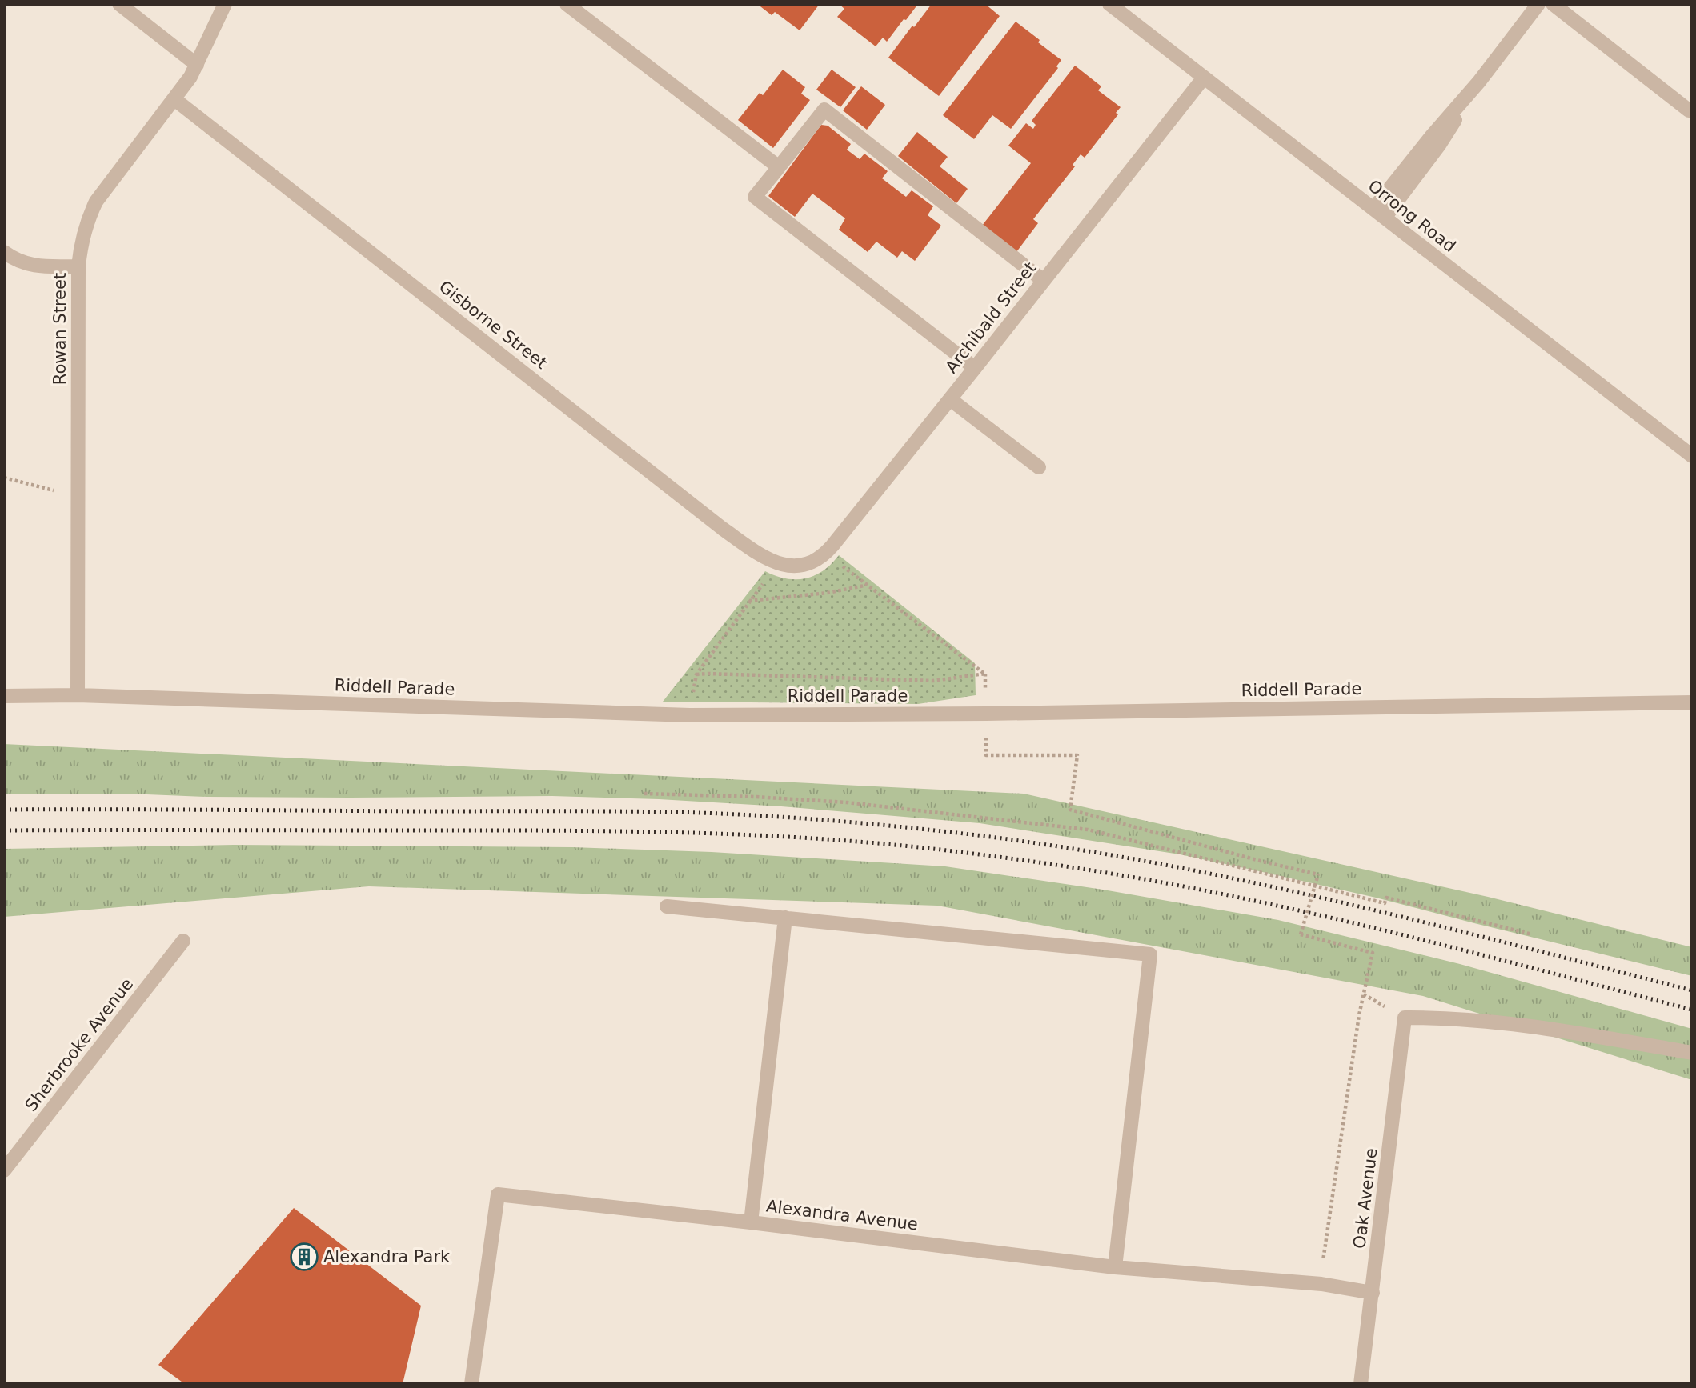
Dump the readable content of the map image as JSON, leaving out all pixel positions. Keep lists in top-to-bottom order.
{
  "streets": {
    "street": [
      "Orrong Road",
      "Archibald Street",
      "Gisborne Street",
      "Rowan Street",
      "Riddell Parade",
      "Sherbrooke Avenue",
      "Oak Avenue",
      "Alexandra Avenue"
    ]
  },
  "crossings": [
    ["Orrong Road", "Archibald Street"],
    ["Archibald Street", "Gisborne Street"],
    ["Gisborne Street", "Rowan Street"],
    ["Rowan Street", "Riddell Parade"],
    ["Oak Avenue", "Alexandra Avenue"]
  ],
  "places": {
    "building": ["Alexandra Park"]
  }
}
